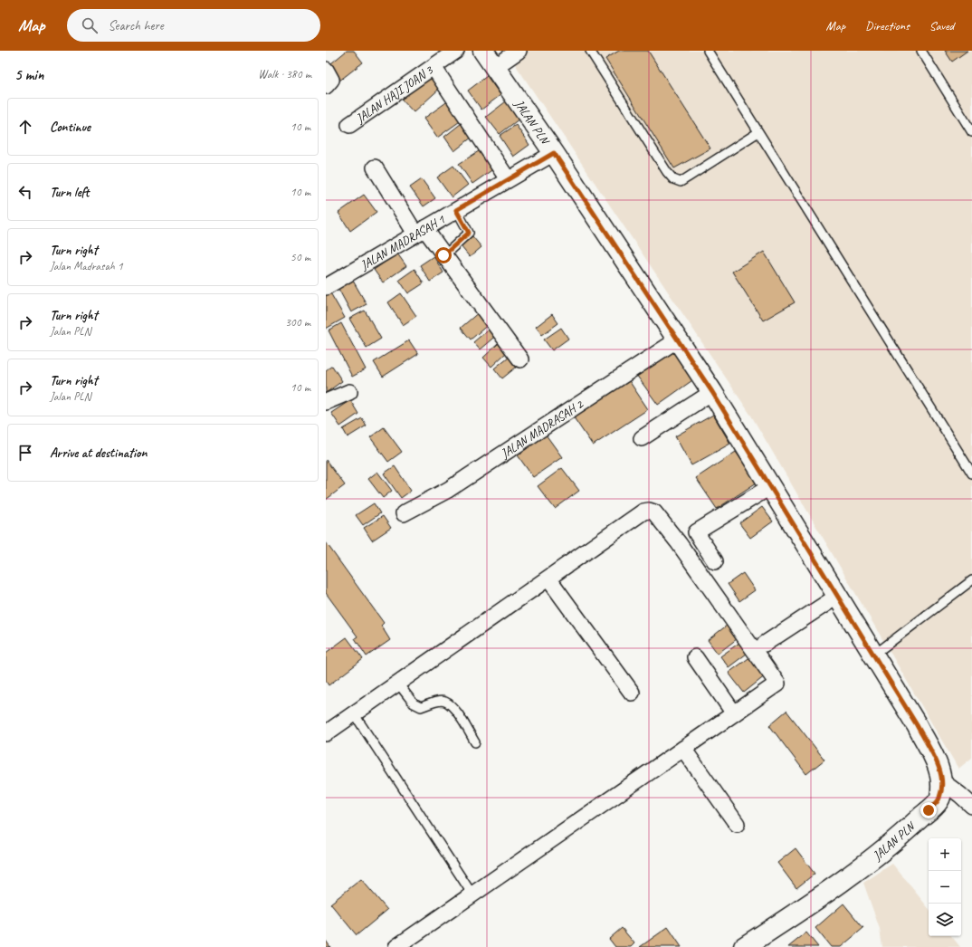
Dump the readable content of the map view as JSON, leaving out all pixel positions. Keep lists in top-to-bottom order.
{
  "streets": {
    "street": [
      "JALAN HAJI JOAN 3",
      "JALAN PLN",
      "JALAN MADRASAH 1",
      "JALAN MADRASAH 2"
    ]
  },
  "crossings": [
    ["JALAN PLN", "JALAN MADRASAH 1"],
    ["JALAN PLN", "JALAN MADRASAH 2"]
  ],
  "page": {
    "header": "Map",
    "search": "Search here",
    "nav": ["Map", "Directions", "Saved"],
    "heading": ["5 min", "Walk · 380 m"],
    "list": [
      ["Continue", "10 m"],
      ["Turn left", "10 m"],
      ["Turn right", "Jalan Madrasah 1", "50 m"],
      ["Turn right", "Jalan PLN", "300 m"],
      ["Turn right", "Jalan PLN", "10 m"],
      "Arrive at destination"
    ],
    "map_buttons": ["+", "−"]
  }
}
